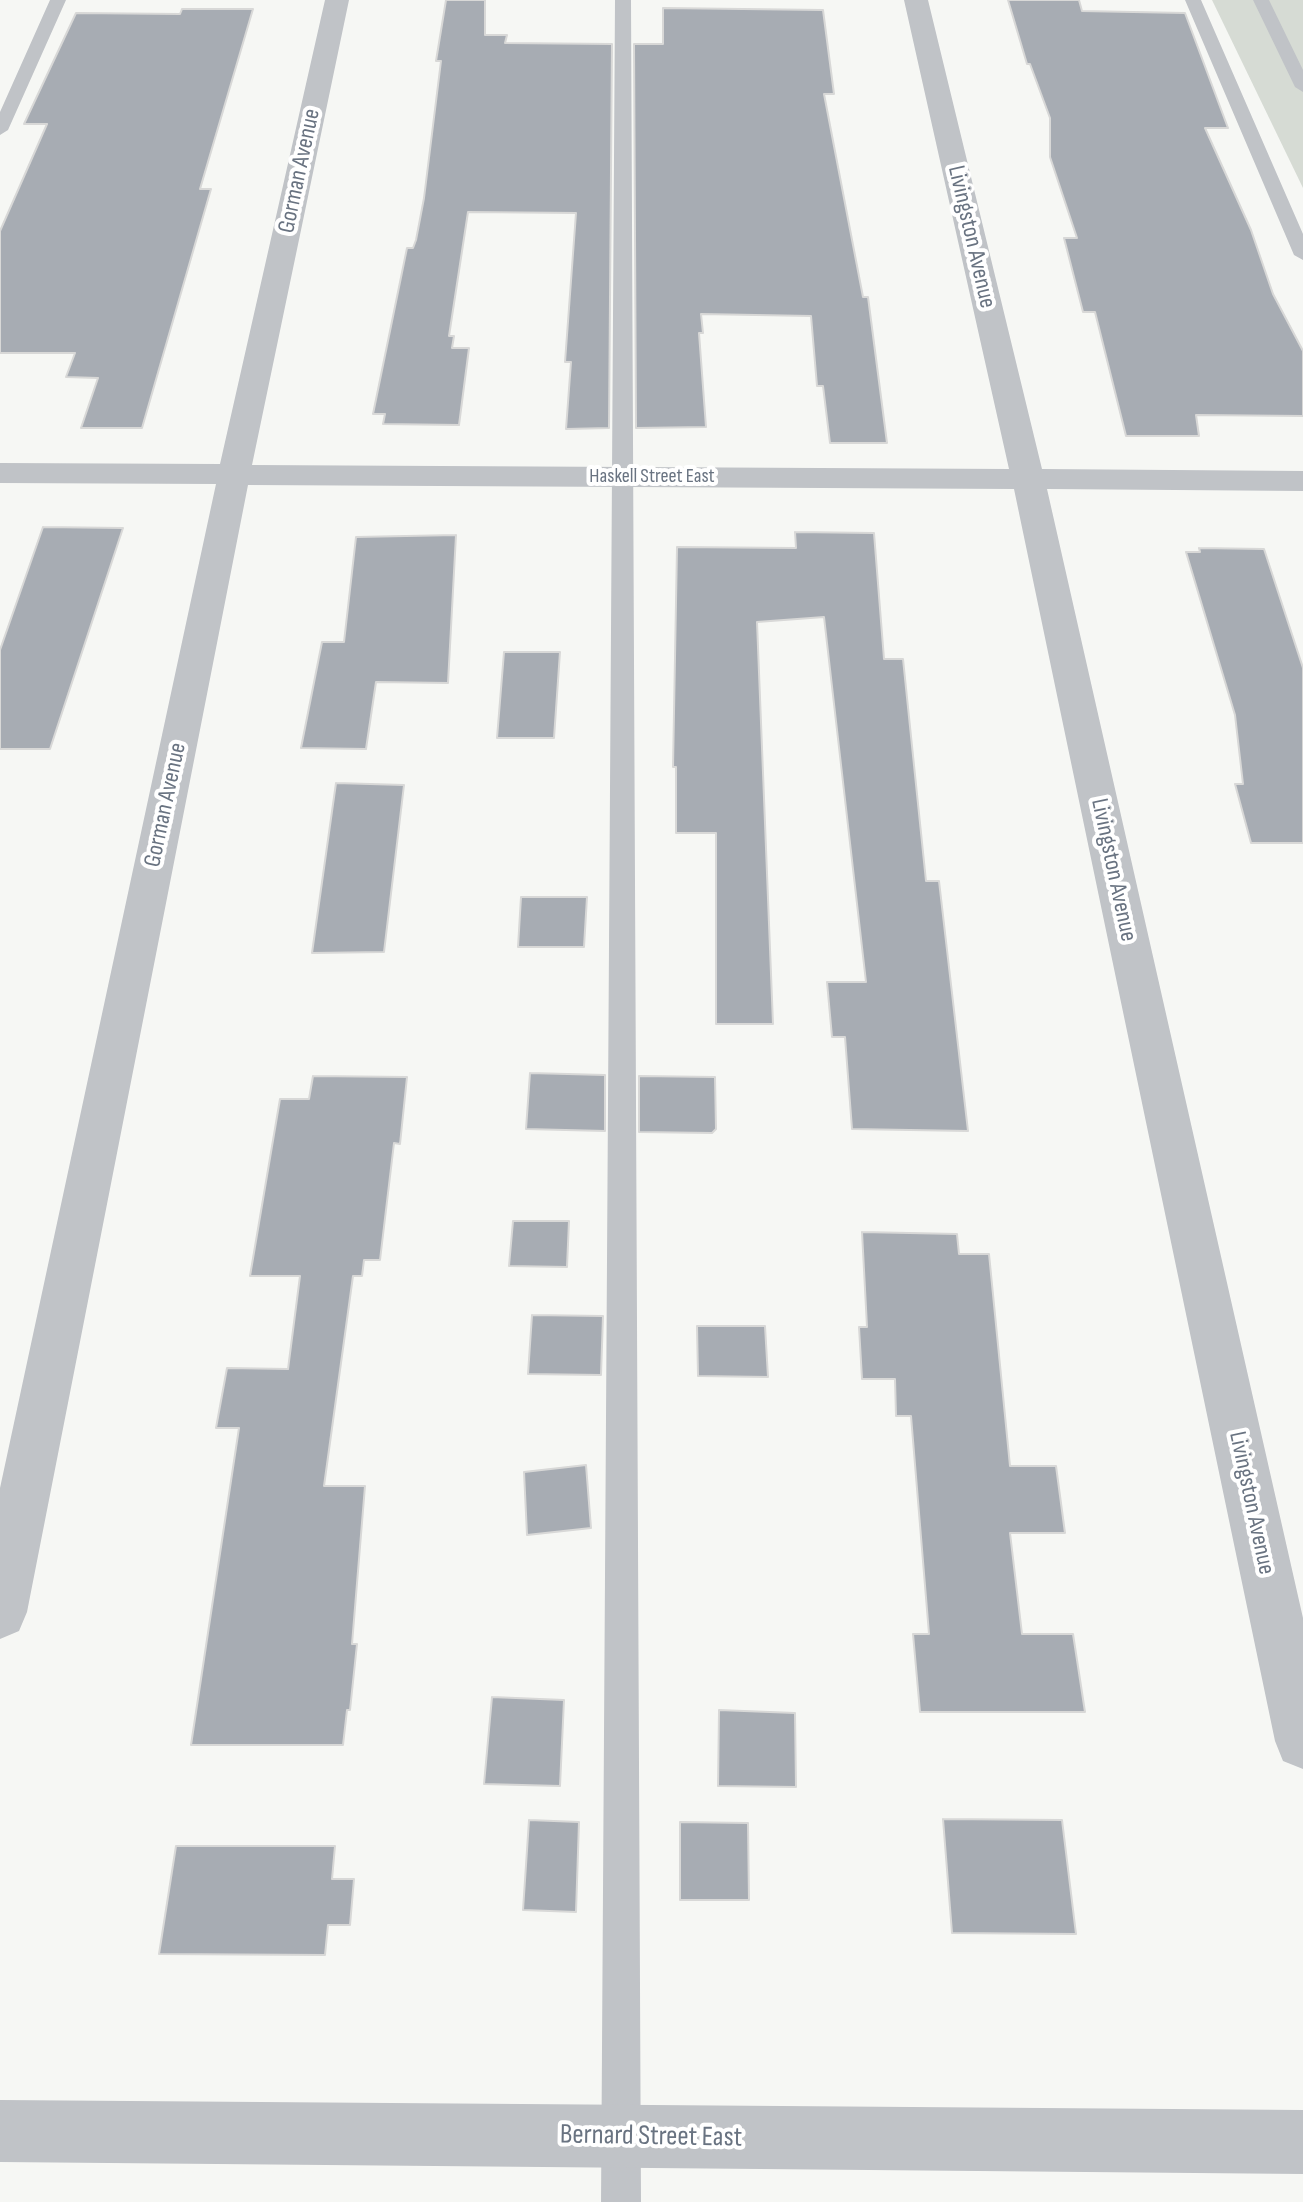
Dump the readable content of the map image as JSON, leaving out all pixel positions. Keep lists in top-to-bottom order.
{
  "streets": {
    "street": [
      "Gorman Avenue",
      "Livingston Avenue",
      "Haskell Street East",
      "Bernard Street East"
    ]
  },
  "crossings": [
    ["Gorman Avenue", "Haskell Street East"],
    ["Livingston Avenue", "Haskell Street East"]
  ]
}
